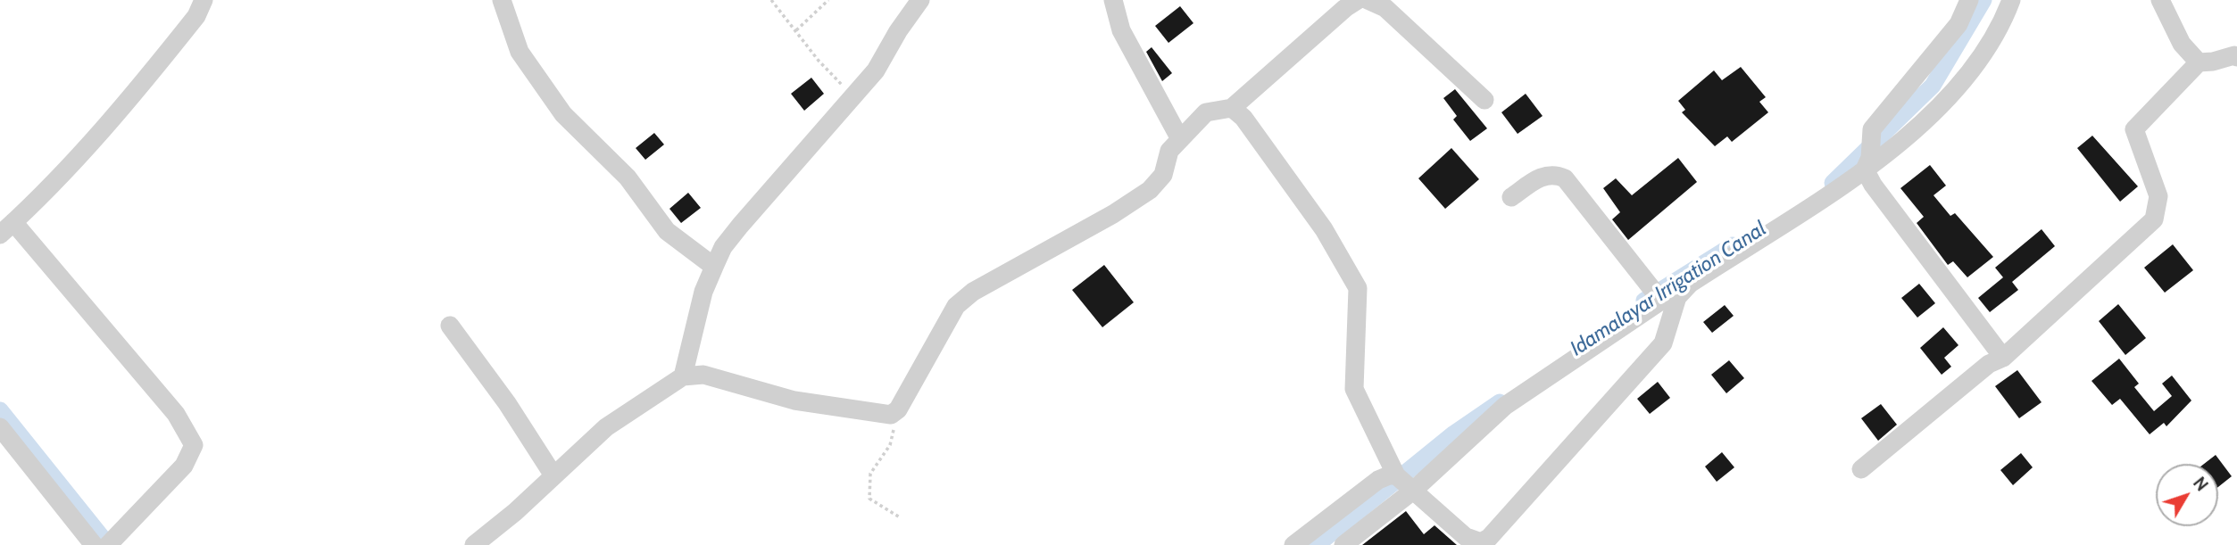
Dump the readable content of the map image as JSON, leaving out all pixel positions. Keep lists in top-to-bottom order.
{
  "water": ["Idamalayar Irrigation Canal"],
  "north": "top right"
}
